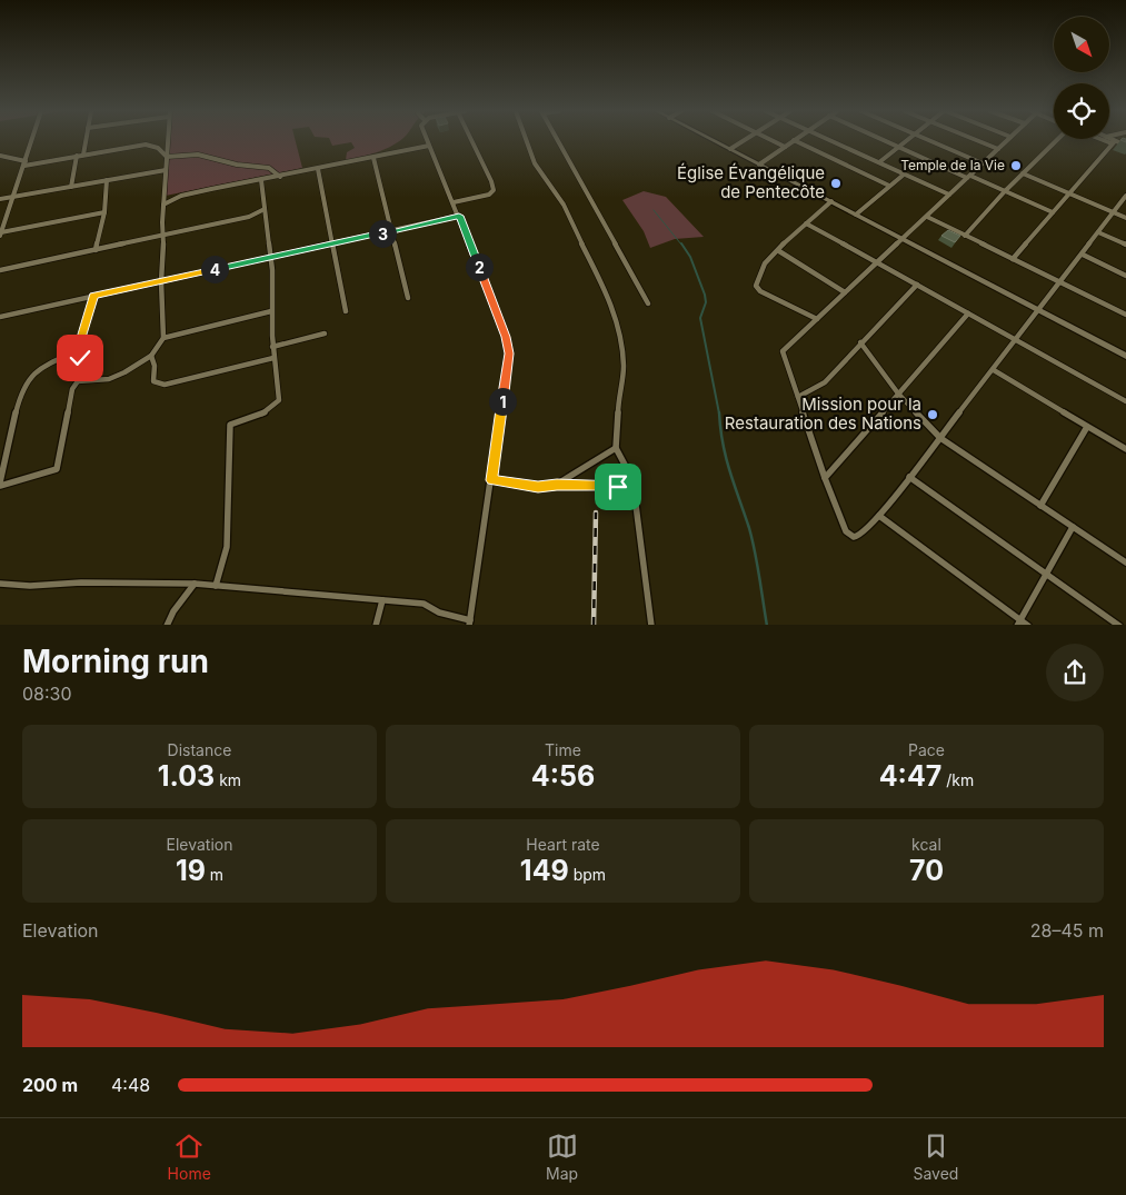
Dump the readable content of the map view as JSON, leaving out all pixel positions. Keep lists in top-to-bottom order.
{
  "places": ["Temple de la Vie", "Église Évangélique de Pentecôte", "Mission pour la Restauration des Nations"],
  "north": "bottom right",
  "page": {
    "pins": [
      "3",
      "2",
      "4",
      "1"
    ],
    "heading": ["Morning run", "08:30"],
    "stats": [
      ["Distance", "1.03 km"],
      ["Time", "4:56"],
      ["Pace", "4:47 /km"],
      ["Elevation", "19 m"],
      ["Heart rate", "149 bpm"],
      ["kcal", "70"]
    ],
    "chart": ["Elevation", "28–45 m"],
    "list": [
      {
        "name": "200 m",
        "note": "4:48"
      }
    ],
    "tabs": ["Home", "Map", "Saved"]
  }
}
